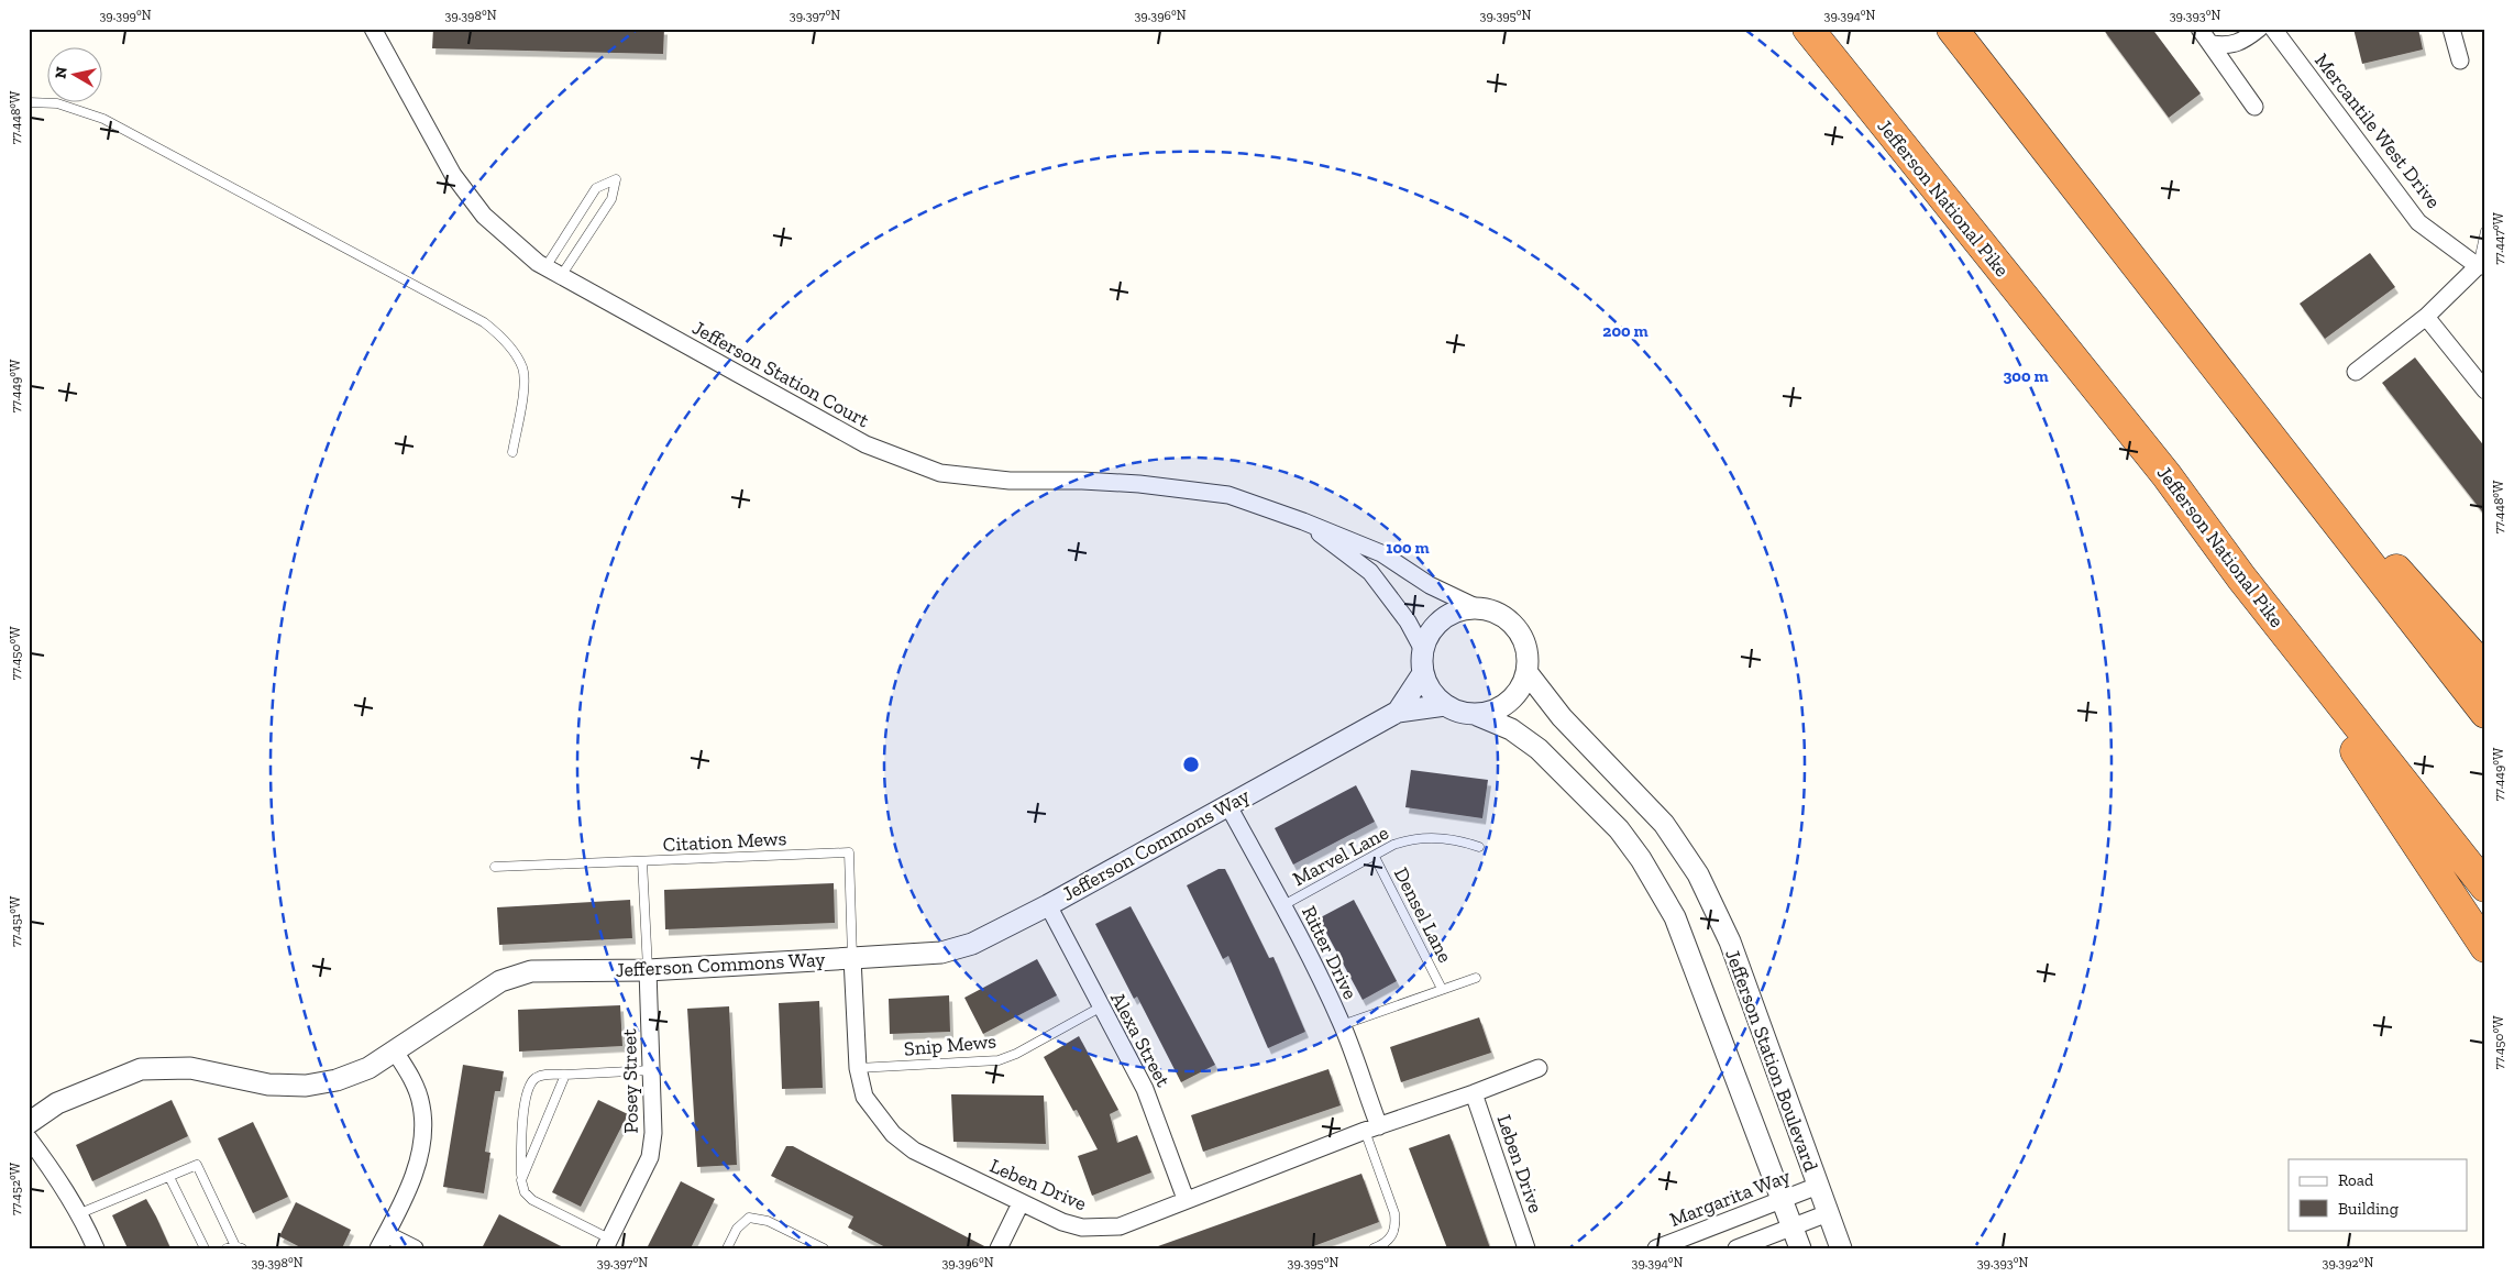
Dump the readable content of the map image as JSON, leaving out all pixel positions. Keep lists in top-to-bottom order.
{
  "streets": {
    "highway": ["Jefferson National Pike"],
    "street": [
      "Mercantile West Drive",
      "Jefferson Station Court",
      "Jefferson Commons Way",
      "Ritter Drive",
      "Alexa Street",
      "Jefferson Station Boulevard",
      "Posey Street",
      "Leben Drive",
      "Margarita Way"
    ],
    "lane": [
      "Citation Mews",
      "Marvel Lane",
      "Densel Lane",
      "Snip Mews"
    ]
  },
  "crossings": [
    ["Jefferson Station Court", "Jefferson Commons Way"],
    ["Jefferson Station Court", "Jefferson Station Boulevard"],
    ["Citation Mews", "Jefferson Commons Way"],
    ["Citation Mews", "Leben Drive"],
    ["Jefferson Commons Way", "Ritter Drive"],
    ["Jefferson Commons Way", "Alexa Street"],
    ["Jefferson Commons Way", "Jefferson Station Boulevard"],
    ["Jefferson Commons Way", "Posey Street"],
    ["Jefferson Commons Way", "Leben Drive"],
    ["Marvel Lane", "Densel Lane"],
    ["Marvel Lane", "Ritter Drive"],
    ["Ritter Drive", "Leben Drive"],
    ["Alexa Street", "Snip Mews"],
    ["Alexa Street", "Leben Drive"],
    ["Snip Mews", "Leben Drive"],
    ["Jefferson Station Boulevard", "Margarita Way"]
  ],
  "legend": ["Road", "Building"],
  "north": "left",
  "coordinates": [
    "39.399°N",
    "39.398°N",
    "39.397°N",
    "39.396°N",
    "39.395°N",
    "39.394°N",
    "39.393°N",
    "77.448°W",
    "77.447°W",
    "77.449°W",
    "77.450°W",
    "77.451°W",
    "77.452°W",
    "39.392°N"
  ],
  "rings": ["200 m", "300 m", "100 m"]
}
